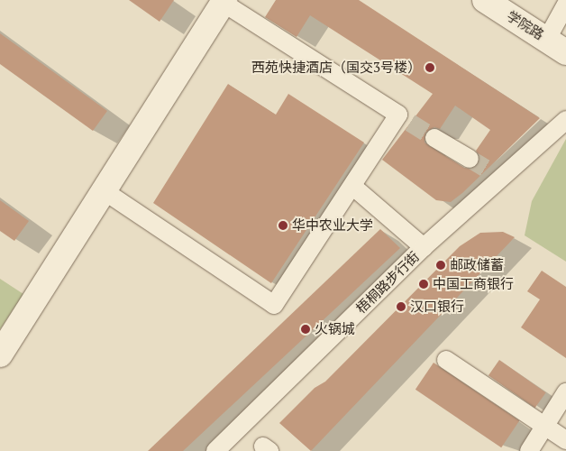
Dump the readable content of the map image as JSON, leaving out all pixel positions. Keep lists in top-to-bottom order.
{
  "streets": {
    "street": ["学院路", "梧桐路步行街"]
  },
  "places": [
    "西苑快捷酒店（国交3号楼）",
    "华中农业大学",
    "邮政储蓄",
    "中国工商银行",
    "汉口银行",
    "火锅城"
  ]
}
